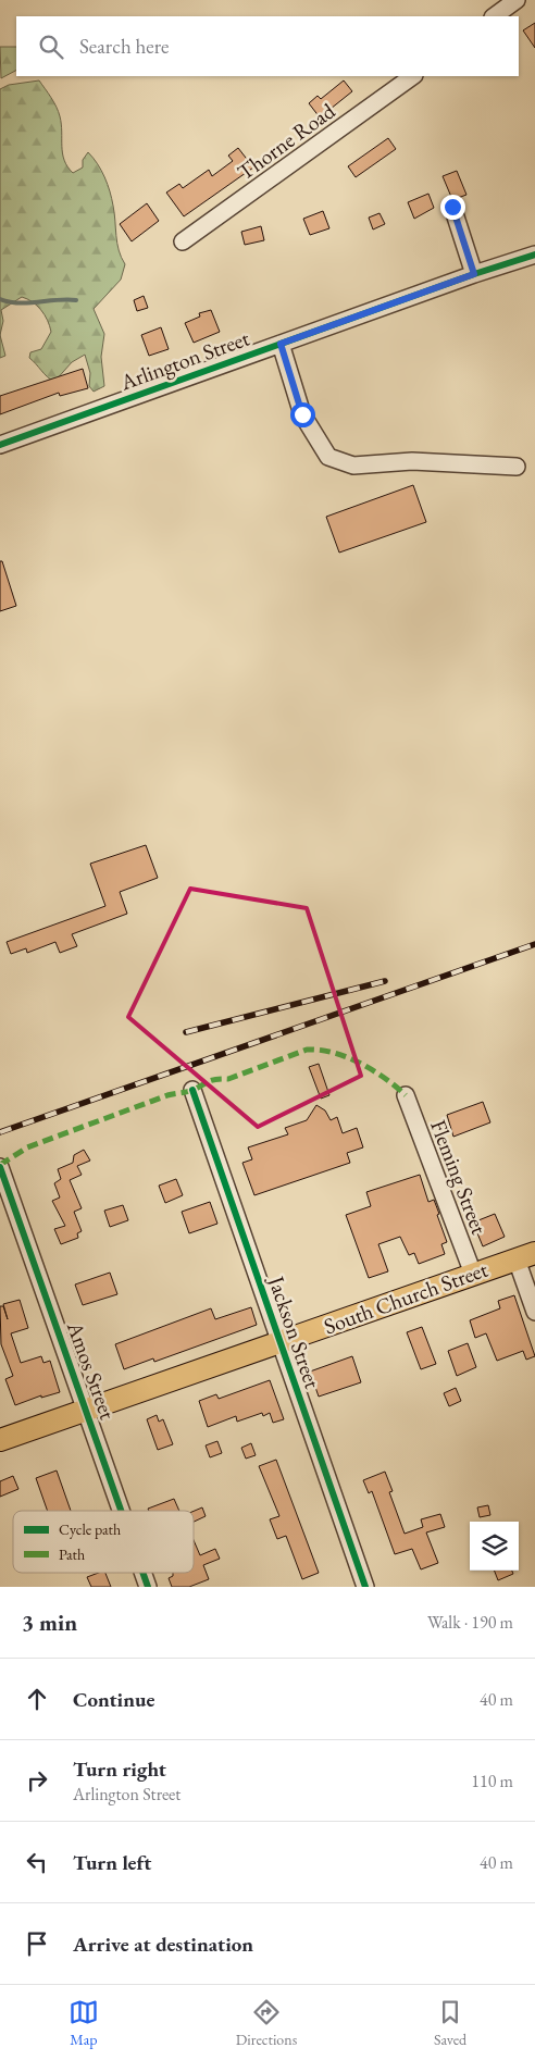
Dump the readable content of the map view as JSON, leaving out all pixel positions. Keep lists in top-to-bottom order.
{
  "streets": {
    "main road": ["South Church Street"],
    "street": [
      "Thorne Road",
      "Arlington Street",
      "Fleming Street",
      "Jackson Street",
      "Amos Street"
    ]
  },
  "crossings": [
    ["Fleming Street", "South Church Street"],
    ["South Church Street", "Jackson Street"],
    ["South Church Street", "Amos Street"]
  ],
  "legend": ["Cycle path", "Path"],
  "page": {
    "search": "Search here",
    "heading": ["3 min", "Walk · 190 m"],
    "list": [
      ["Continue", "40 m"],
      ["Turn right", "Arlington Street", "110 m"],
      ["Turn left", "40 m"],
      "Arrive at destination"
    ],
    "nav": ["Map", "Directions", "Saved"]
  }
}
